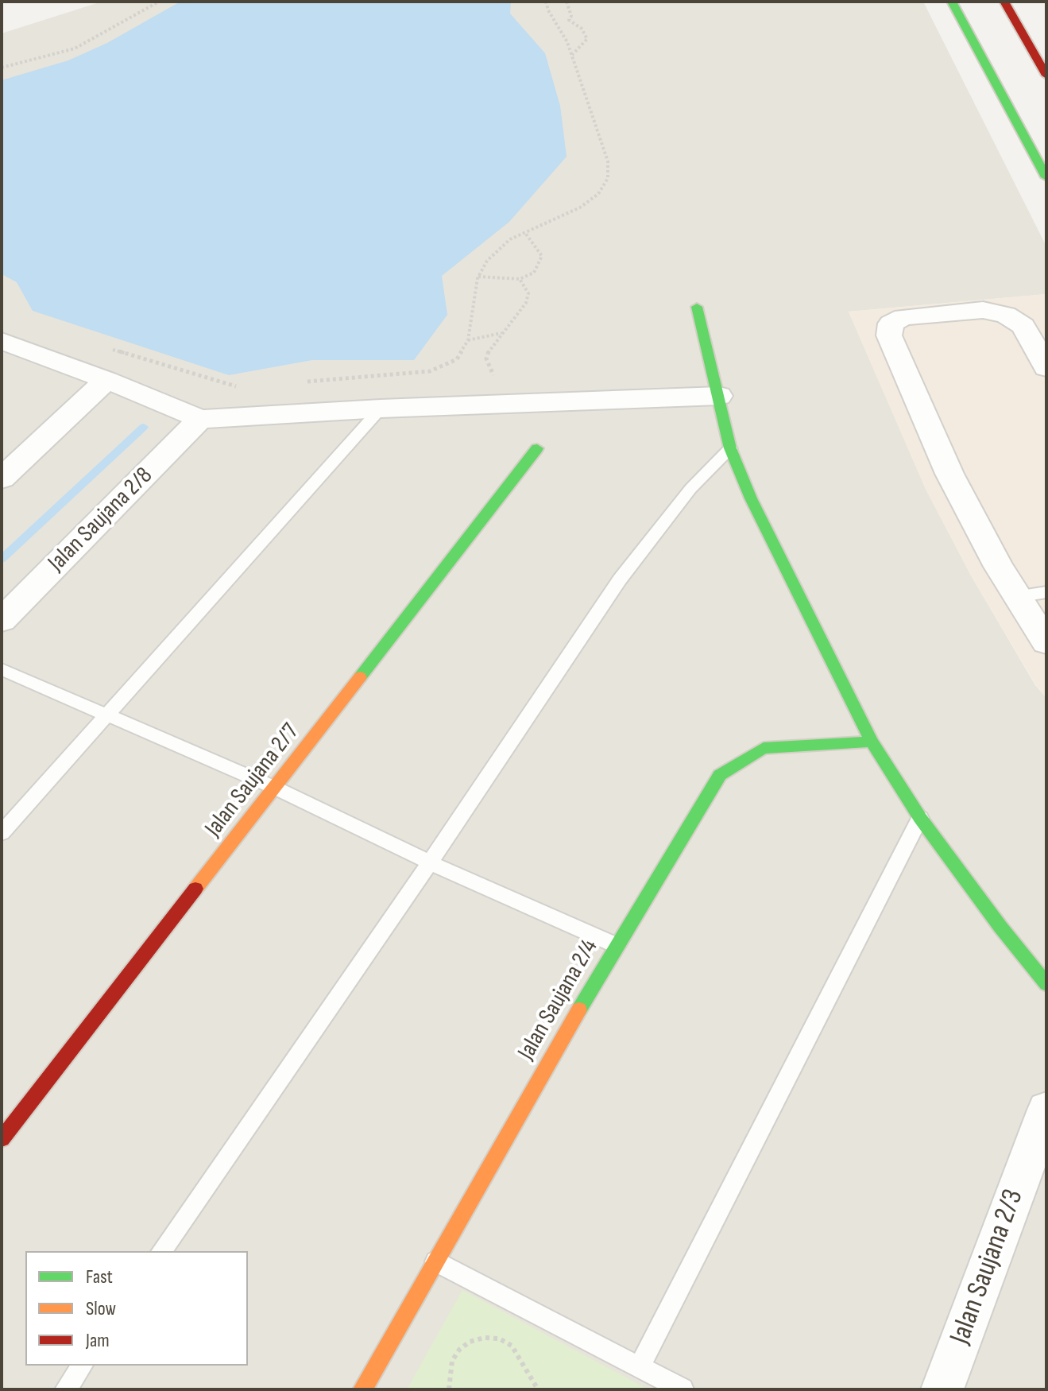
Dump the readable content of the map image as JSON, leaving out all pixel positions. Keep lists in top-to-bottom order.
{
  "streets": {
    "street": [
      "Jalan Saujana 2/8",
      "Jalan Saujana 2/7",
      "Jalan Saujana 2/4",
      "Jalan Saujana 2/3"
    ]
  },
  "legend": ["Fast", "Slow", "Jam"]
}
